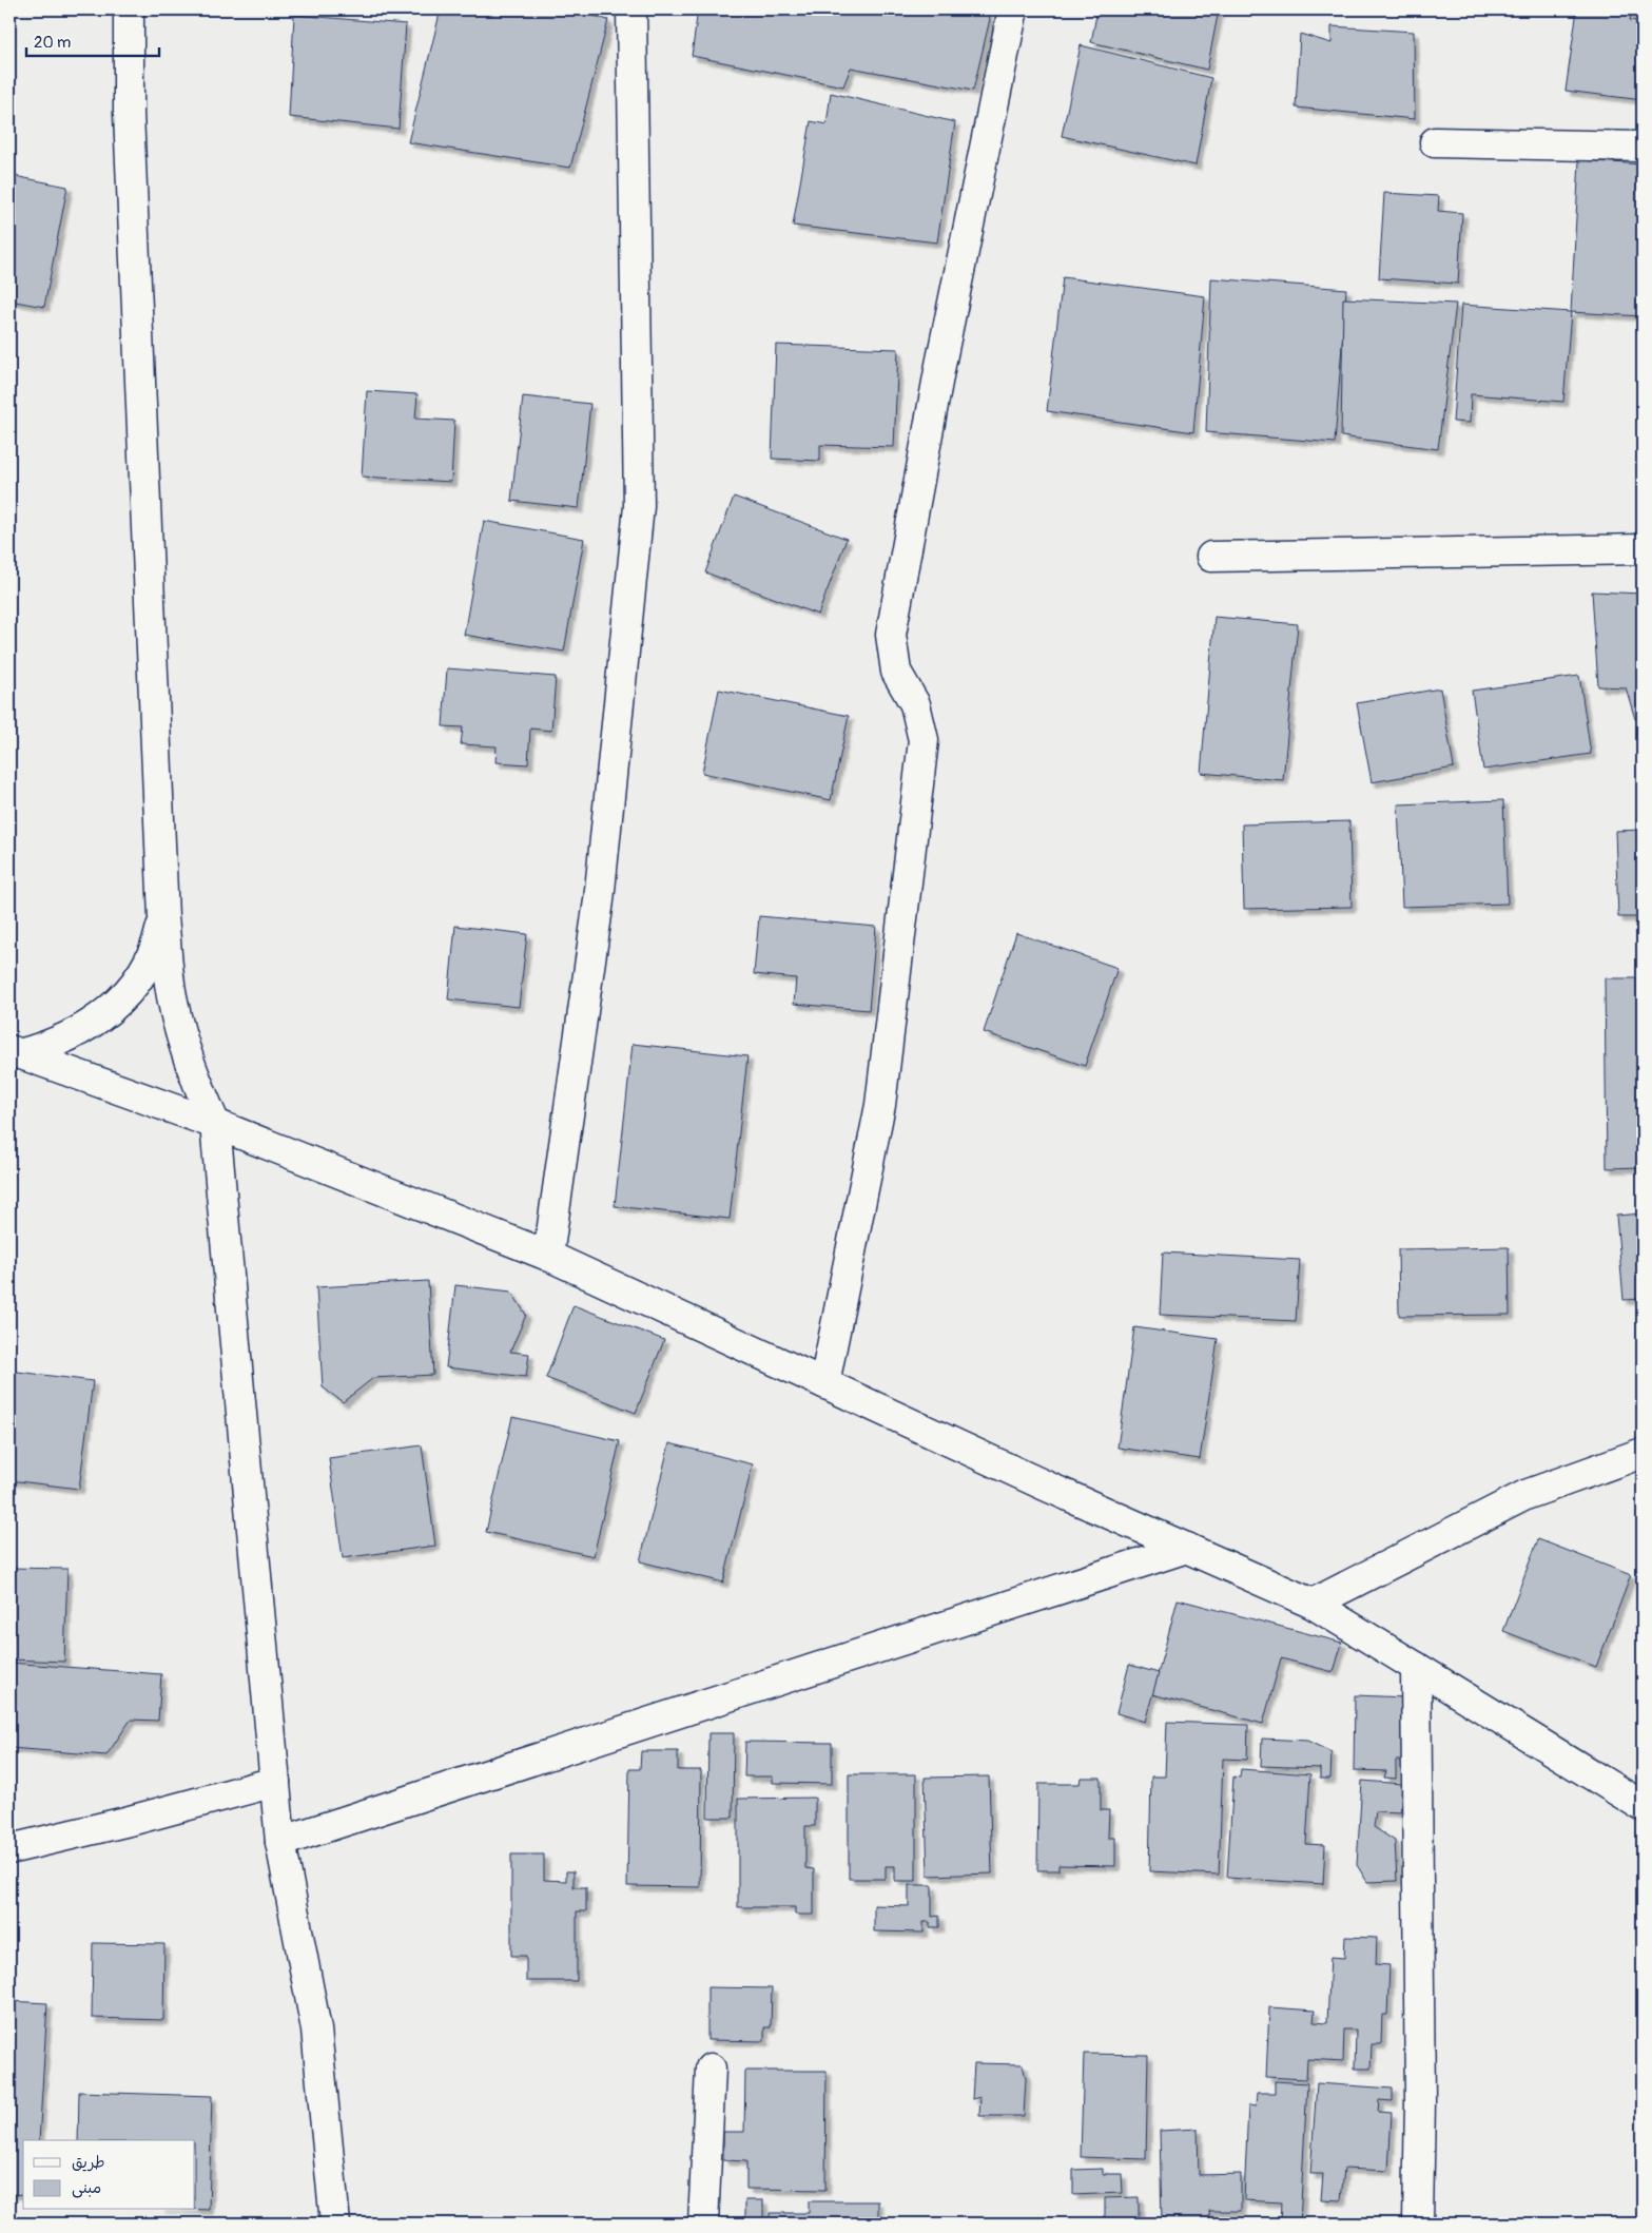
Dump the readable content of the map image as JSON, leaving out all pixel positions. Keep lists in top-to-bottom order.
{
  "legend": ["طريق", "مبنى"],
  "scale_bar": "20 m"
}
